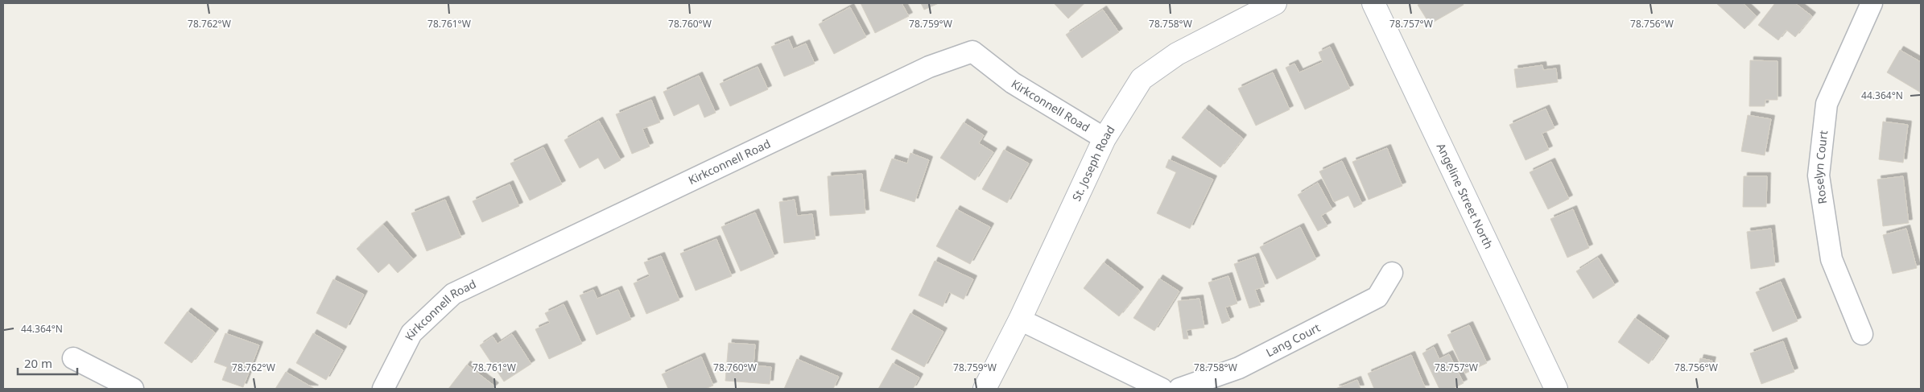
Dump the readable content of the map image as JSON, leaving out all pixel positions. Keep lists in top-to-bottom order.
{
  "streets": {
    "street": [
      "Kirkconnell Road",
      "St. Joseph Road",
      "Roselyn Court",
      "Angeline Street North",
      "Lang Court"
    ]
  },
  "crossings": [
    ["Kirkconnell Road", "St. Joseph Road"]
  ],
  "scale_bar": "20 m",
  "coordinates": [
    "78.762°W",
    "78.761°W",
    "78.760°W",
    "78.759°W",
    "78.758°W",
    "78.757°W",
    "78.756°W",
    "44.364°N"
  ]
}
